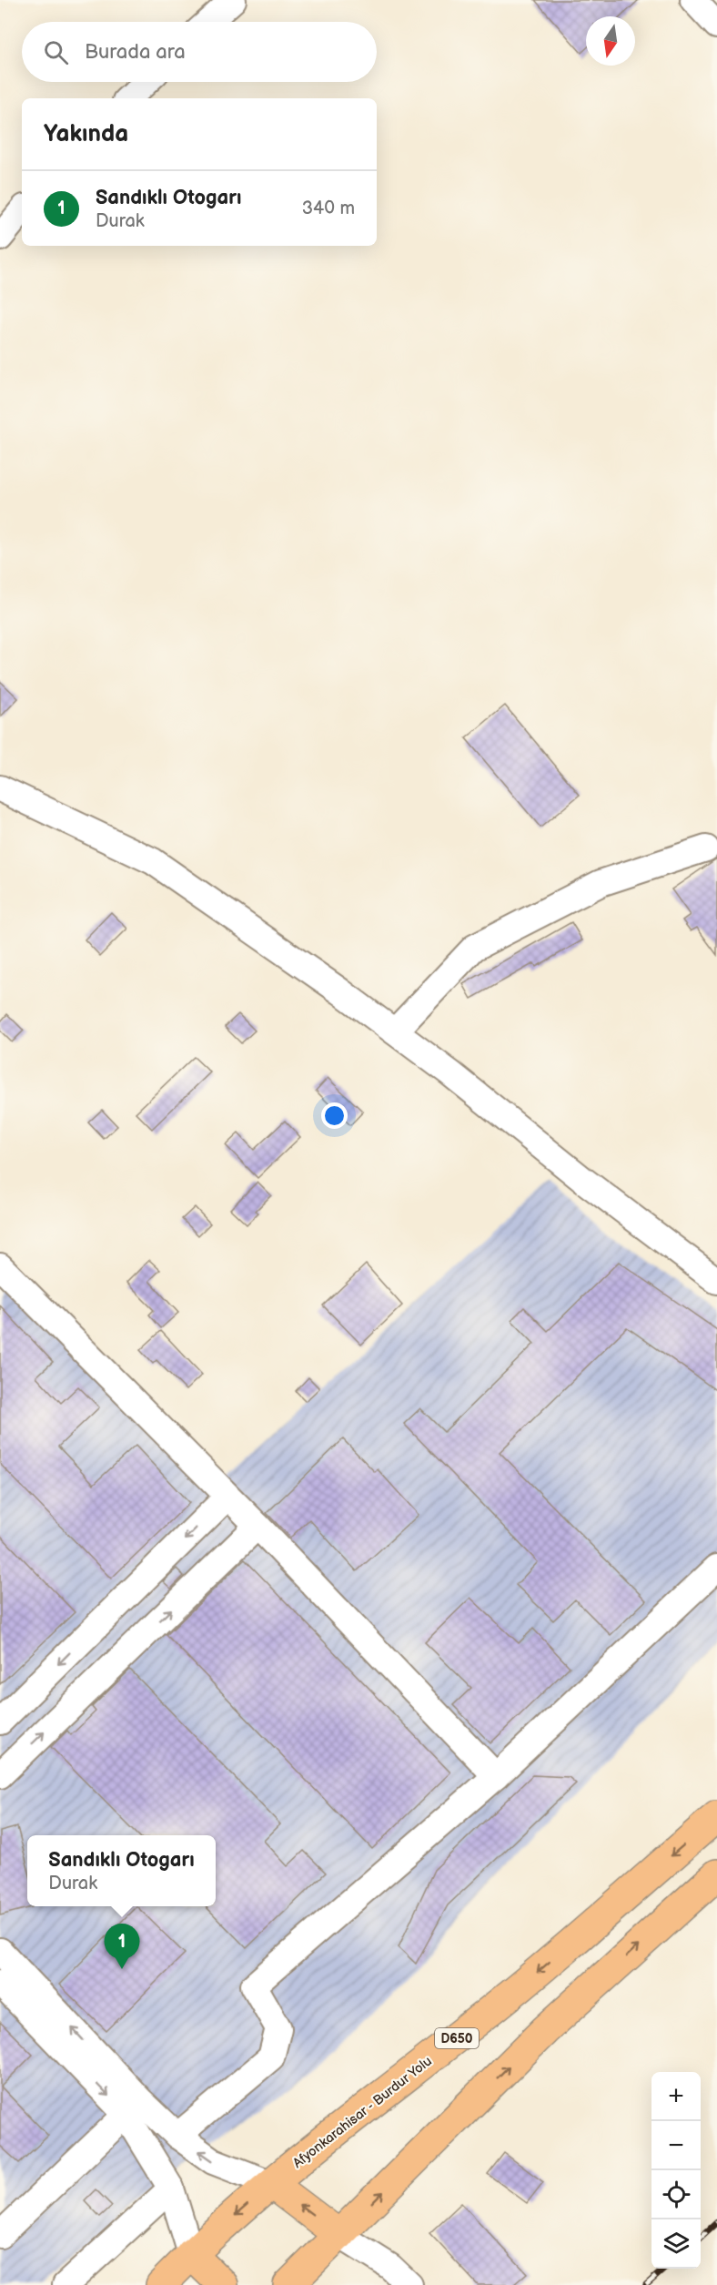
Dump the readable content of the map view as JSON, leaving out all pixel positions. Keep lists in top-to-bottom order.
{
  "streets": {
    "highway": ["D650", "Afyonkarahisar - Burdur Yolu"]
  },
  "north": "bottom",
  "page": {
    "search": "Burada ara",
    "heading": "Yakında",
    "list": [
      {
        "mark": "1",
        "name": "Sandıklı Otogarı",
        "note": "Durak",
        "value": "340 m"
      }
    ],
    "popup": ["Sandıklı Otogarı", "Durak"],
    "pins": "1",
    "map_buttons": ["+", "−"]
  }
}
